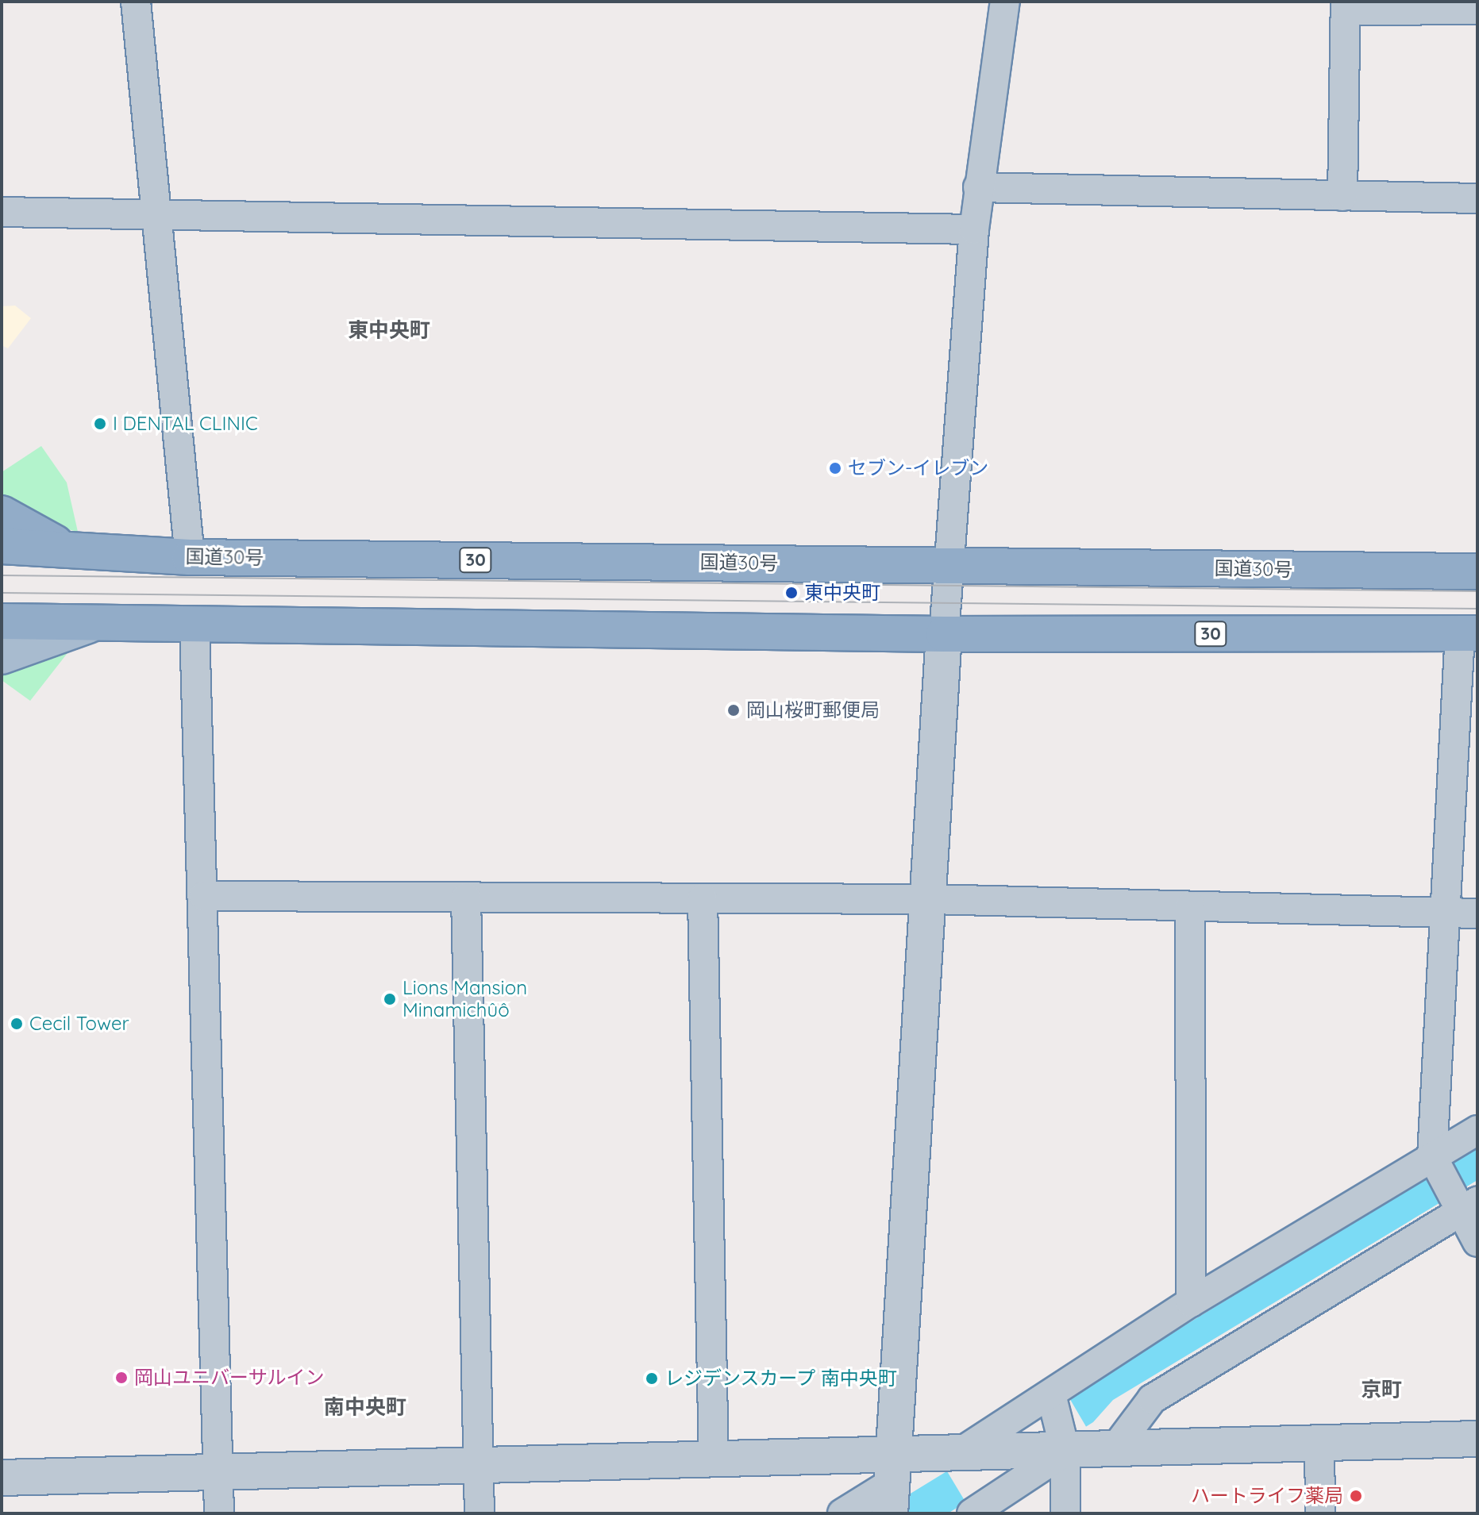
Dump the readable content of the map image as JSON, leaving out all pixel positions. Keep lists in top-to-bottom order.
{
  "streets": {
    "highway": ["国道30号", "30"]
  },
  "districts": ["東中央町", "京町", "南中央町"],
  "places": [
    "I DENTAL CLINIC",
    "セブン-イレブン",
    "東中央町",
    "岡山桜町郵便局",
    "Lions Mansion Minamichûô",
    "Cecil Tower",
    "岡山ユニバーサルイン",
    "レジデンスカープ 南中央町",
    "ハートライフ薬局"
  ]
}
